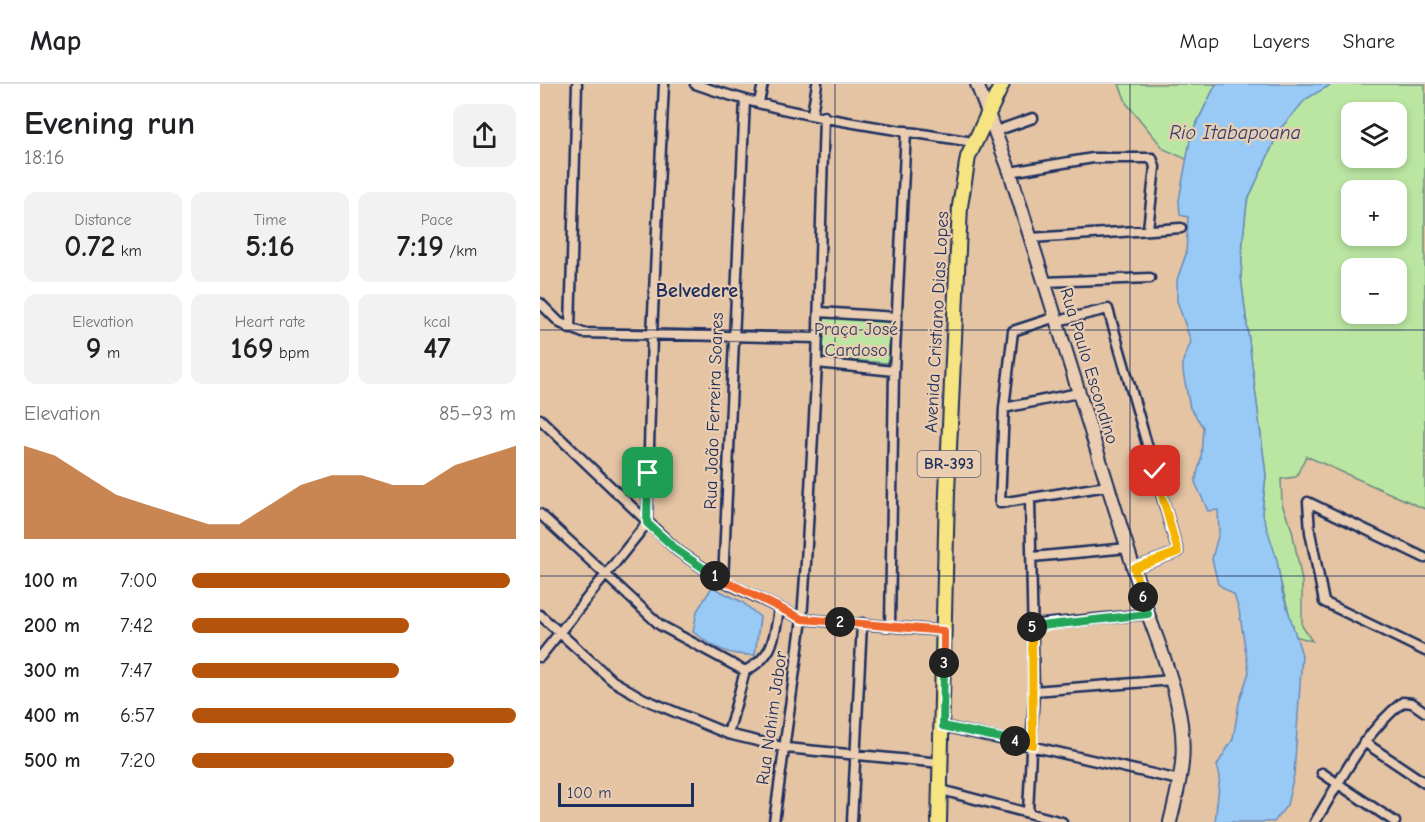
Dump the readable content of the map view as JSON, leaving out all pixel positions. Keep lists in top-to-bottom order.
{
  "streets": {
    "main road": ["Avenida Cristiano Dias Lopes", "Rua Paulo Escondino", "BR-393"],
    "street": ["Rua João Ferreira Soares", "Rua Nahim Jabor"]
  },
  "crossings": [
    ["Avenida Cristiano Dias Lopes", "Rua Paulo Escondino"]
  ],
  "districts": ["Belvedere"],
  "water": ["Rio Itabapoana"],
  "parks": ["Praça José Cardoso"],
  "scale_bar": "100 m",
  "page": {
    "header": "Map",
    "nav": ["Map", "Layers", "Share"],
    "heading": ["Evening run", "18:16"],
    "map_buttons": ["+", "−"],
    "stats": [
      ["Distance", "0.72 km"],
      ["Time", "5:16"],
      ["Pace", "7:19 /km"],
      ["Elevation", "9 m"],
      ["Heart rate", "169 bpm"],
      ["kcal", "47"]
    ],
    "chart": ["Elevation", "85–93 m"],
    "list": [
      {
        "name": "100 m",
        "note": "7:00"
      },
      {
        "name": "200 m",
        "note": "7:42"
      },
      {
        "name": "300 m",
        "note": "7:47"
      },
      {
        "name": "400 m",
        "note": "6:57"
      },
      {
        "name": "500 m",
        "note": "7:20"
      }
    ],
    "pins": [
      "1",
      "6",
      "2",
      "5",
      "3",
      "4"
    ],
    "scale": "100 m"
  }
}
